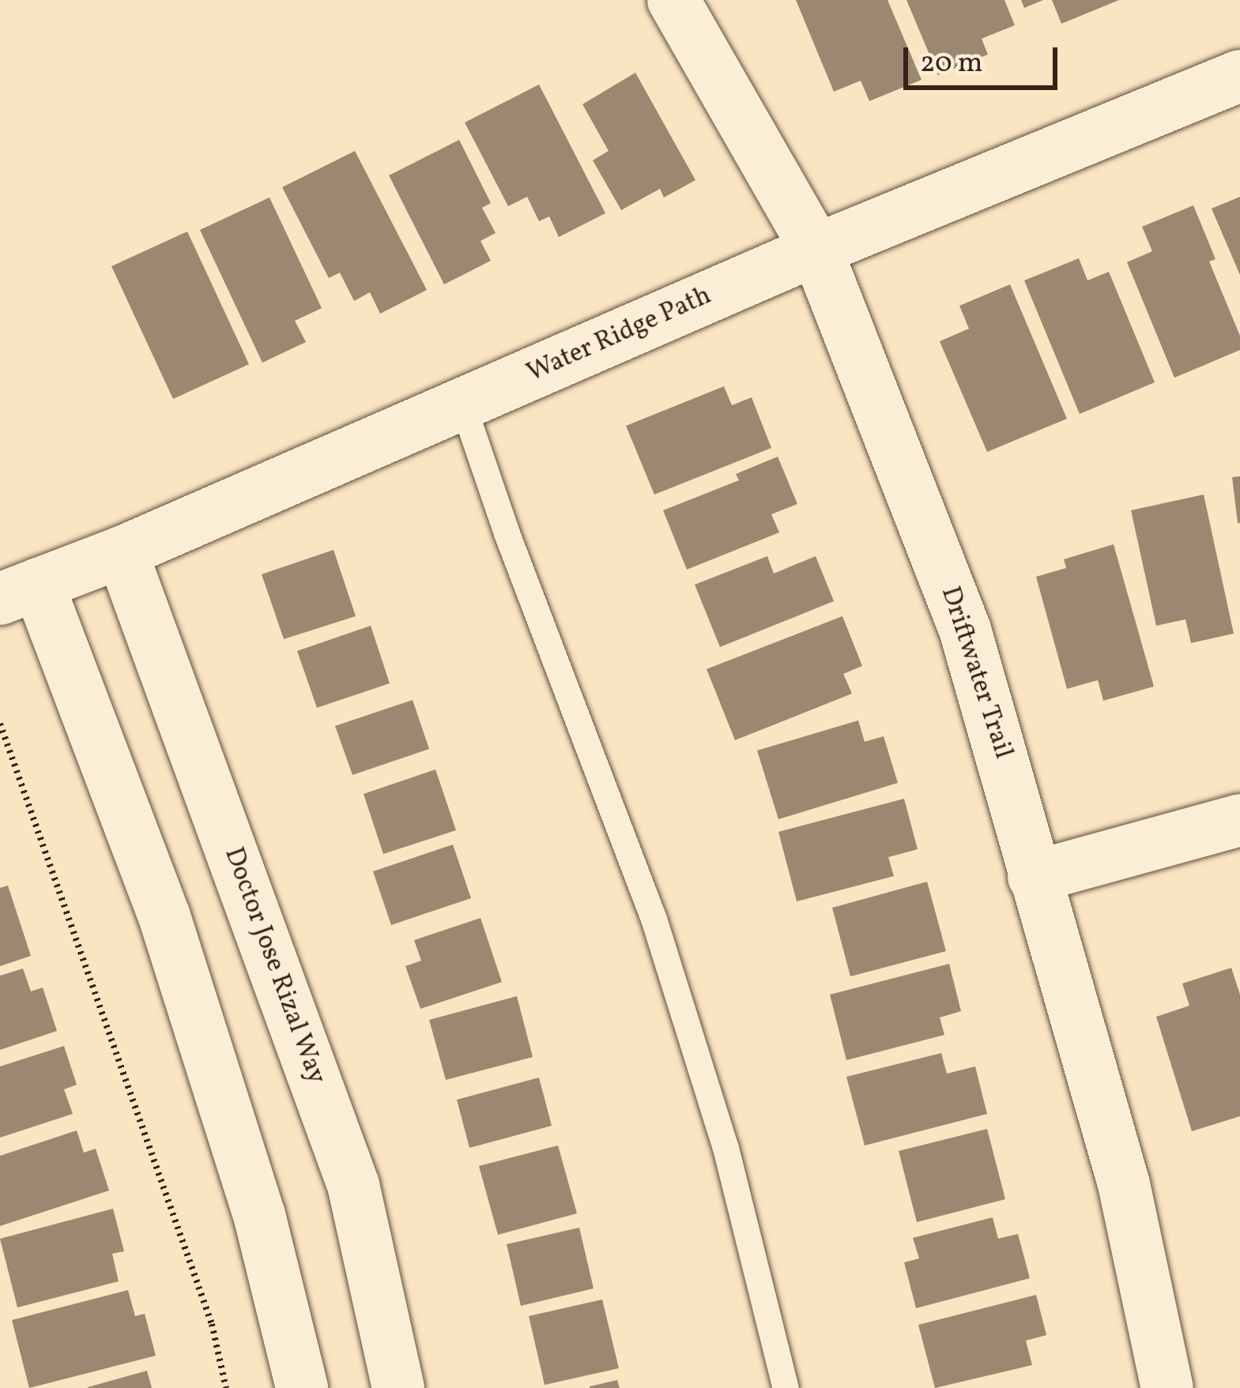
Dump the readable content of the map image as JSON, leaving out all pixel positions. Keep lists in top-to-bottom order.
{
  "streets": {
    "street": ["Water Ridge Path", "Driftwater Trail", "Doctor Jose Rizal Way"]
  },
  "crossings": [
    ["Water Ridge Path", "Driftwater Trail"],
    ["Water Ridge Path", "Doctor Jose Rizal Way"]
  ],
  "scale_bar": "20 m"
}
